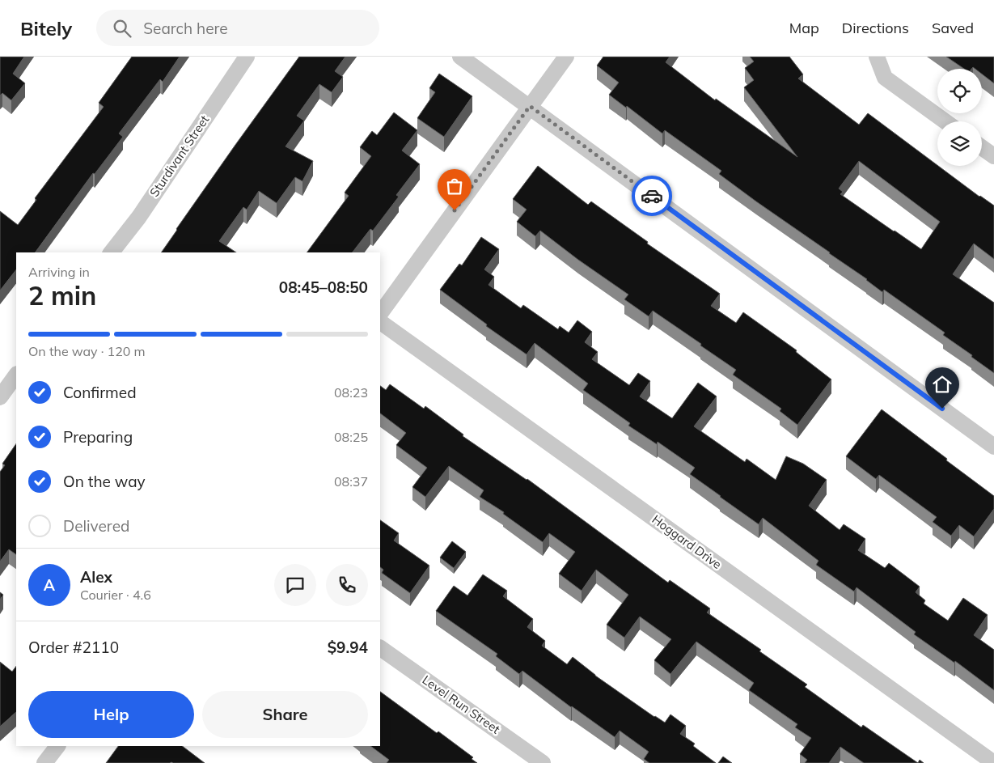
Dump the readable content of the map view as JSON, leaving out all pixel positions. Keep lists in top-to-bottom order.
{
  "streets": {
    "street": ["Sturdivant Street", "Hoggard Drive", "Level Run Street"]
  },
  "page": {
    "header": "Bitely",
    "search": "Search here",
    "nav": ["Map", "Directions", "Saved"],
    "heading": ["2 min", "Arriving in", "08:45–08:50"],
    "panel": [
      "Alex",
      "Courier · 4.6",
      "Order #2110",
      "$9.94"
    ],
    "bar": "On the way · 120 m",
    "list": [
      ["Confirmed", "08:23"],
      ["Preparing", "08:25"],
      ["On the way", "08:37"],
      "Delivered"
    ],
    "round": "A",
    "buttons": ["Help", "Share"]
  }
}
